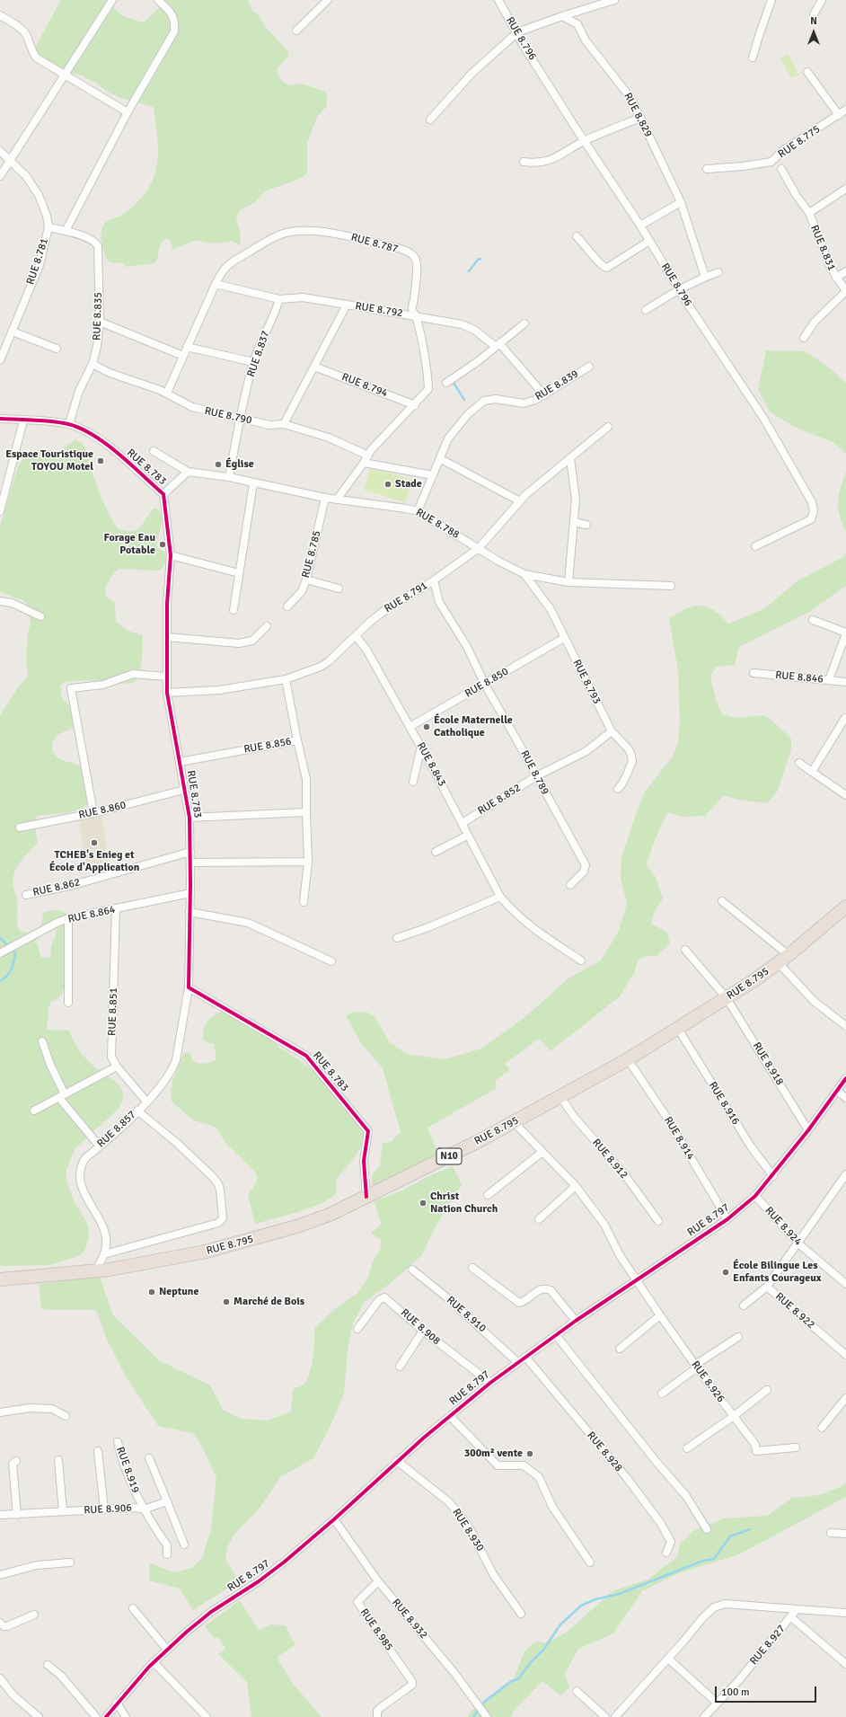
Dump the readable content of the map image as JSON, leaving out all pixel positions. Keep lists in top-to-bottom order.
{
  "streets": {
    "highway": ["RUE 8.795", "N10"],
    "street": [
      "RUE 8.796",
      "RUE 8.829",
      "RUE 8.775",
      "RUE 8.787",
      "RUE 8.831",
      "RUE 8.781",
      "RUE 8.792",
      "RUE 8.835",
      "RUE 8.837",
      "RUE 8.794",
      "RUE 8.839",
      "RUE 8.790",
      "RUE 8.783",
      "RUE 8.788",
      "RUE 8.785",
      "RUE 8.791",
      "RUE 8.846",
      "RUE 8.793",
      "RUE 8.850",
      "RUE 8.856",
      "RUE 8.843",
      "RUE 8.789",
      "RUE 8.852",
      "RUE 8.860",
      "RUE 8.862",
      "RUE 8.864",
      "RUE 8.851",
      "RUE 8.918",
      "RUE 8.916",
      "RUE 8.857",
      "RUE 8.914",
      "RUE 8.912",
      "RUE 8.797",
      "RUE 8.924",
      "RUE 8.922",
      "RUE 8.910",
      "RUE 8.908",
      "RUE 8.926",
      "RUE 8.928",
      "RUE 8.919",
      "RUE 8.906",
      "RUE 8.930",
      "RUE 8.932",
      "RUE 8.985",
      "RUE 8.927"
    ]
  },
  "crossings": [
    ["RUE 8.787", "RUE 8.792"],
    ["RUE 8.787", "RUE 8.794"],
    ["RUE 8.787", "RUE 8.790"],
    ["RUE 8.787", "RUE 8.788"],
    ["RUE 8.792", "RUE 8.794"],
    ["RUE 8.792", "RUE 8.839"],
    ["RUE 8.792", "RUE 8.790"],
    ["RUE 8.835", "RUE 8.790"],
    ["RUE 8.835", "RUE 8.783"],
    ["RUE 8.837", "RUE 8.790"],
    ["RUE 8.837", "RUE 8.788"],
    ["RUE 8.839", "RUE 8.788"],
    ["RUE 8.783", "RUE 8.791"],
    ["RUE 8.783", "RUE 8.856"],
    ["RUE 8.783", "RUE 8.860"],
    ["RUE 8.783", "RUE 8.862"],
    ["RUE 8.783", "RUE 8.864"],
    ["RUE 8.783", "RUE 8.795"],
    ["RUE 8.783", "RUE 8.857"],
    ["RUE 8.788", "RUE 8.785"],
    ["RUE 8.788", "RUE 8.791"],
    ["RUE 8.788", "RUE 8.793"],
    ["RUE 8.791", "RUE 8.843"],
    ["RUE 8.791", "RUE 8.789"],
    ["RUE 8.793", "RUE 8.850"],
    ["RUE 8.793", "RUE 8.852"],
    ["RUE 8.850", "RUE 8.843"],
    ["RUE 8.850", "RUE 8.789"],
    ["RUE 8.843", "RUE 8.852"],
    ["RUE 8.789", "RUE 8.852"],
    ["RUE 8.864", "RUE 8.851"],
    ["RUE 8.795", "RUE 8.918"],
    ["RUE 8.795", "RUE 8.916"],
    ["RUE 8.795", "RUE 8.857"],
    ["RUE 8.795", "RUE 8.914"],
    ["RUE 8.795", "RUE 8.912"],
    ["RUE 8.795", "RUE 8.926"],
    ["RUE 8.851", "RUE 8.857"],
    ["RUE 8.918", "RUE 8.797"],
    ["RUE 8.916", "RUE 8.797"],
    ["RUE 8.914", "RUE 8.797"],
    ["RUE 8.797", "RUE 8.924"],
    ["RUE 8.797", "RUE 8.910"],
    ["RUE 8.797", "RUE 8.908"],
    ["RUE 8.797", "RUE 8.926"],
    ["RUE 8.797", "RUE 8.928"],
    ["RUE 8.797", "RUE 8.930"],
    ["RUE 8.797", "RUE 8.932"],
    ["RUE 8.924", "RUE 8.922"],
    ["RUE 8.919", "RUE 8.906"],
    ["RUE 8.932", "RUE 8.985"]
  ],
  "places": [
    "Espace Touristique TOYOU Motel",
    "Église",
    "Stade",
    "Forage Eau Potable",
    "École Maternelle Catholique",
    "TCHEB's Enieg et École d'Application",
    "Christ Nation Church",
    "École Bilingue Les Enfants Courageux",
    "Neptune",
    "Marché de Bois",
    "300m² vente"
  ],
  "scale_bar": "100 m",
  "north": "top"
}
